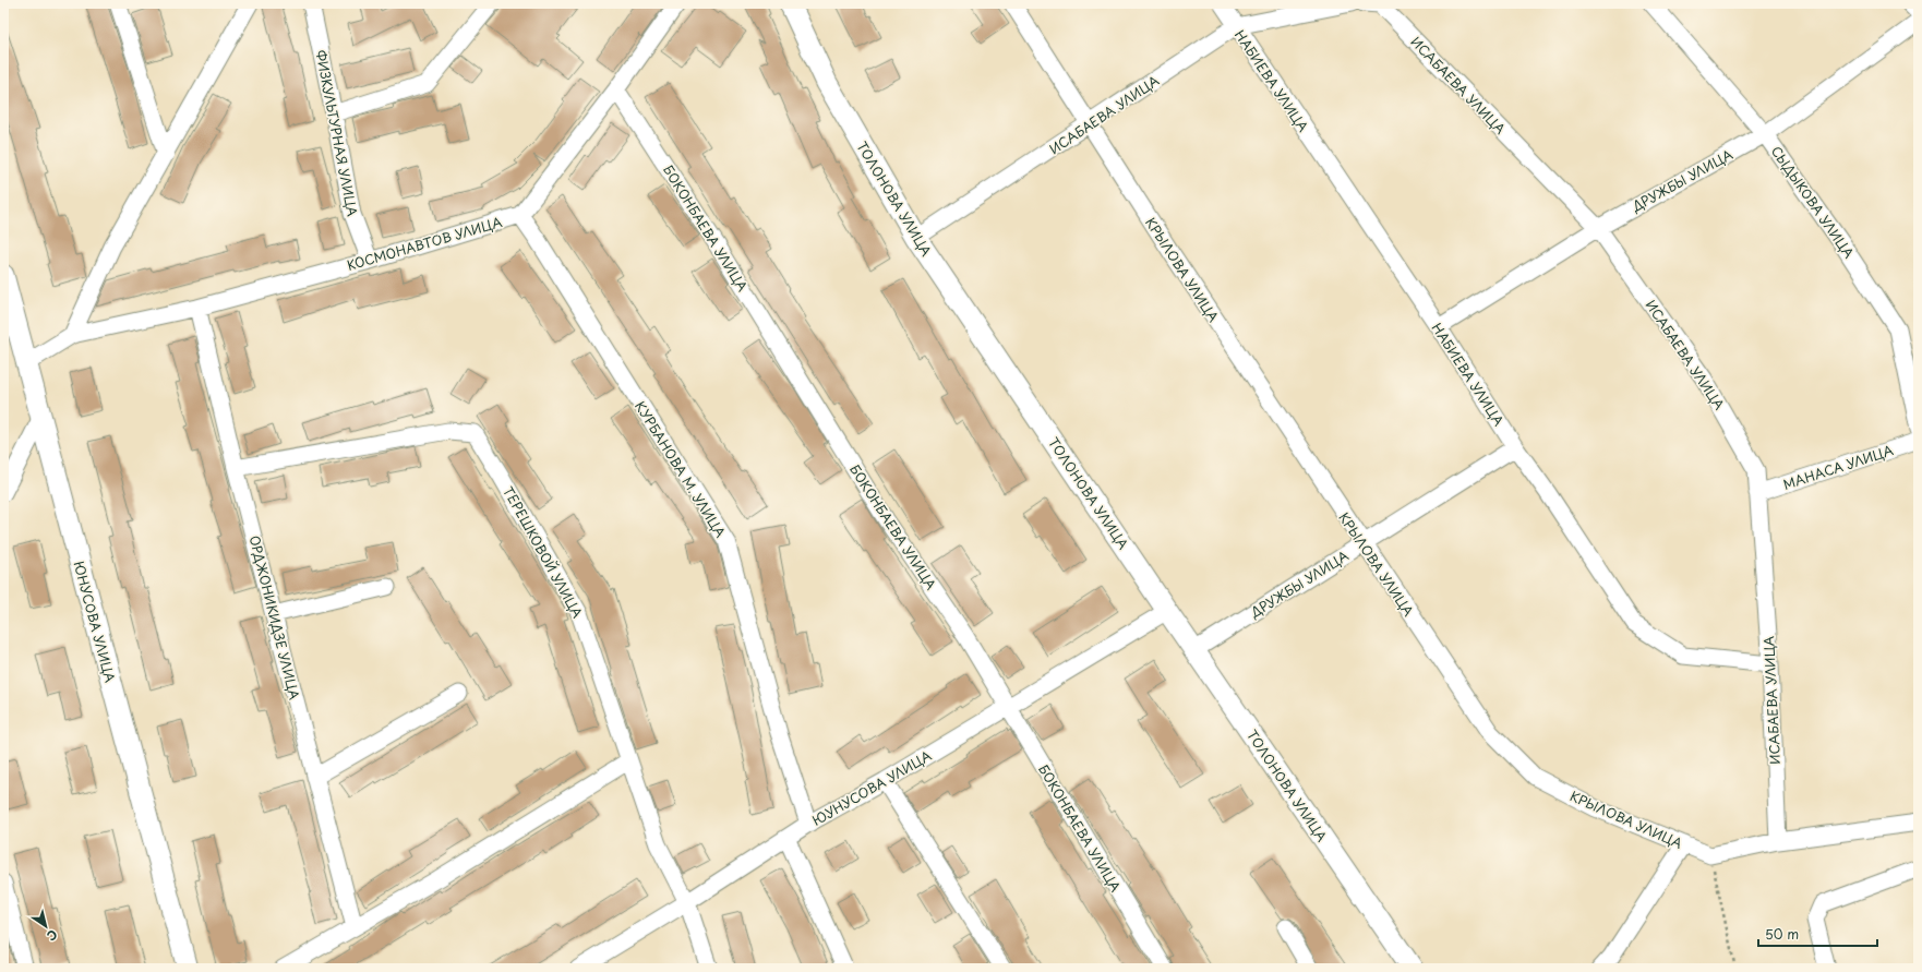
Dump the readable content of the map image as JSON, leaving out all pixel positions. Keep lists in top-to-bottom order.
{
  "streets": {
    "main road": ["ТОЛОНОВА УЛИЦА", "ЮНУСОВА УЛИЦА"],
    "street": [
      "НАБИЕВА УЛИЦА",
      "ИСАБАЕВА УЛИЦА",
      "ФИЗКУЛЬТУРНАЯ УЛИЦА",
      "ДРУЖБЫ УЛИЦА",
      "СЫДЫКОВА УЛИЦА",
      "БОКОНБАЕВА УЛИЦА",
      "КОСМОНАВТОВ УЛИЦА",
      "КРЫЛОВА УЛИЦА",
      "МАНАСА УЛИЦА",
      "КУРБАНОВА М. УЛИЦА",
      "ТЕРЕШКОВОЙ УЛИЦА",
      "ОРДЖОНИКИДЗЕ УЛИЦА",
      "ЮУНУСОВА УЛИЦА"
    ]
  },
  "crossings": [
    ["НАБИЕВА УЛИЦА", "ИСАБАЕВА УЛИЦА"],
    ["НАБИЕВА УЛИЦА", "ДРУЖБЫ УЛИЦА"],
    ["ИСАБАЕВА УЛИЦА", "ДРУЖБЫ УЛИЦА"],
    ["ИСАБАЕВА УЛИЦА", "ТОЛОНОВА УЛИЦА"],
    ["ИСАБАЕВА УЛИЦА", "КРЫЛОВА УЛИЦА"],
    ["ИСАБАЕВА УЛИЦА", "МАНАСА УЛИЦА"],
    ["ФИЗКУЛЬТУРНАЯ УЛИЦА", "КОСМОНАВТОВ УЛИЦА"],
    ["ДРУЖБЫ УЛИЦА", "ТОЛОНОВА УЛИЦА"],
    ["ДРУЖБЫ УЛИЦА", "СЫДЫКОВА УЛИЦА"],
    ["ДРУЖБЫ УЛИЦА", "КРЫЛОВА УЛИЦА"],
    ["ТОЛОНОВА УЛИЦА", "ЮУНУСОВА УЛИЦА"],
    ["БОКОНБАЕВА УЛИЦА", "ЮУНУСОВА УЛИЦА"],
    ["КОСМОНАВТОВ УЛИЦА", "КУРБАНОВА М. УЛИЦА"],
    ["КОСМОНАВТОВ УЛИЦА", "ОРДЖОНИКИДЗЕ УЛИЦА"],
    ["КОСМОНАВТОВ УЛИЦА", "ЮНУСОВА УЛИЦА"],
    ["КУРБАНОВА М. УЛИЦА", "ЮУНУСОВА УЛИЦА"],
    ["ТЕРЕШКОВОЙ УЛИЦА", "ОРДЖОНИКИДЗЕ УЛИЦА"],
    ["ТЕРЕШКОВОЙ УЛИЦА", "ЮУНУСОВА УЛИЦА"]
  ],
  "scale_bar": "50 m",
  "north": "bottom right"
}
